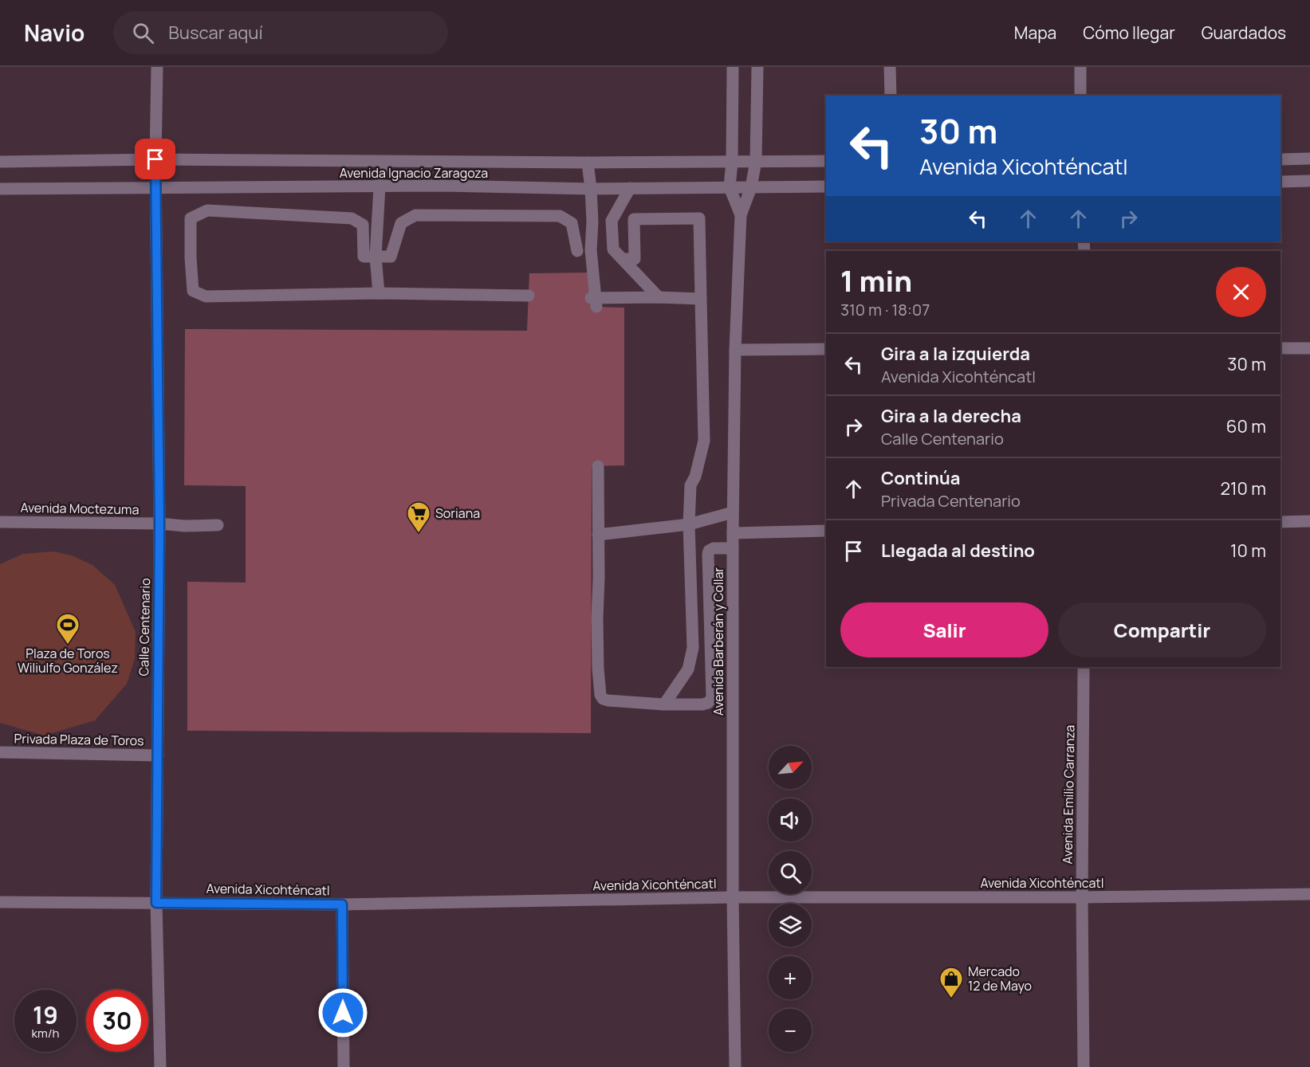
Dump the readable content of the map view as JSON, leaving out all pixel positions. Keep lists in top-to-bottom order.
{
  "streets": {
    "street": [
      "Avenida Ignacio Zaragoza",
      "Avenida Moctezuma",
      "Calle Centenario",
      "Avenida Barberán y Collar",
      "Privada Plaza de Toros",
      "Avenida Emilio Carranza",
      "Avenida Xicohténcatl"
    ]
  },
  "crossings": [
    ["Avenida Ignacio Zaragoza", "Calle Centenario"],
    ["Avenida Ignacio Zaragoza", "Avenida Barberán y Collar"],
    ["Avenida Moctezuma", "Calle Centenario"],
    ["Calle Centenario", "Privada Plaza de Toros"],
    ["Calle Centenario", "Avenida Xicohténcatl"],
    ["Avenida Barberán y Collar", "Avenida Xicohténcatl"],
    ["Avenida Emilio Carranza", "Avenida Xicohténcatl"]
  ],
  "places": {
    "supermarket": ["Soriana"],
    "sports": ["Plaza de Toros Wiliulfo González"],
    "shop": ["Mercado 12 de Mayo"]
  },
  "north": "top right",
  "page": {
    "header": "Navio",
    "search": "Buscar aquí",
    "nav": ["Mapa", "Cómo llegar", "Guardados"],
    "turn": ["30 m", "Avenida Xicohténcatl"],
    "heading": ["1 min", "310 m · 18:07"],
    "list": [
      {
        "name": "Gira a la izquierda",
        "note": "Avenida Xicohténcatl",
        "value": "30 m"
      },
      {
        "name": "Gira a la derecha",
        "note": "Calle Centenario",
        "value": "60 m"
      },
      {
        "name": "Continúa",
        "note": "Privada Centenario",
        "value": "210 m"
      },
      {
        "name": "Llegada al destino",
        "value": "10 m"
      }
    ],
    "buttons": ["Salir", "Compartir"],
    "map_buttons": ["+", "−"],
    "speed": "19 km/h",
    "limit": "30"
  }
}
